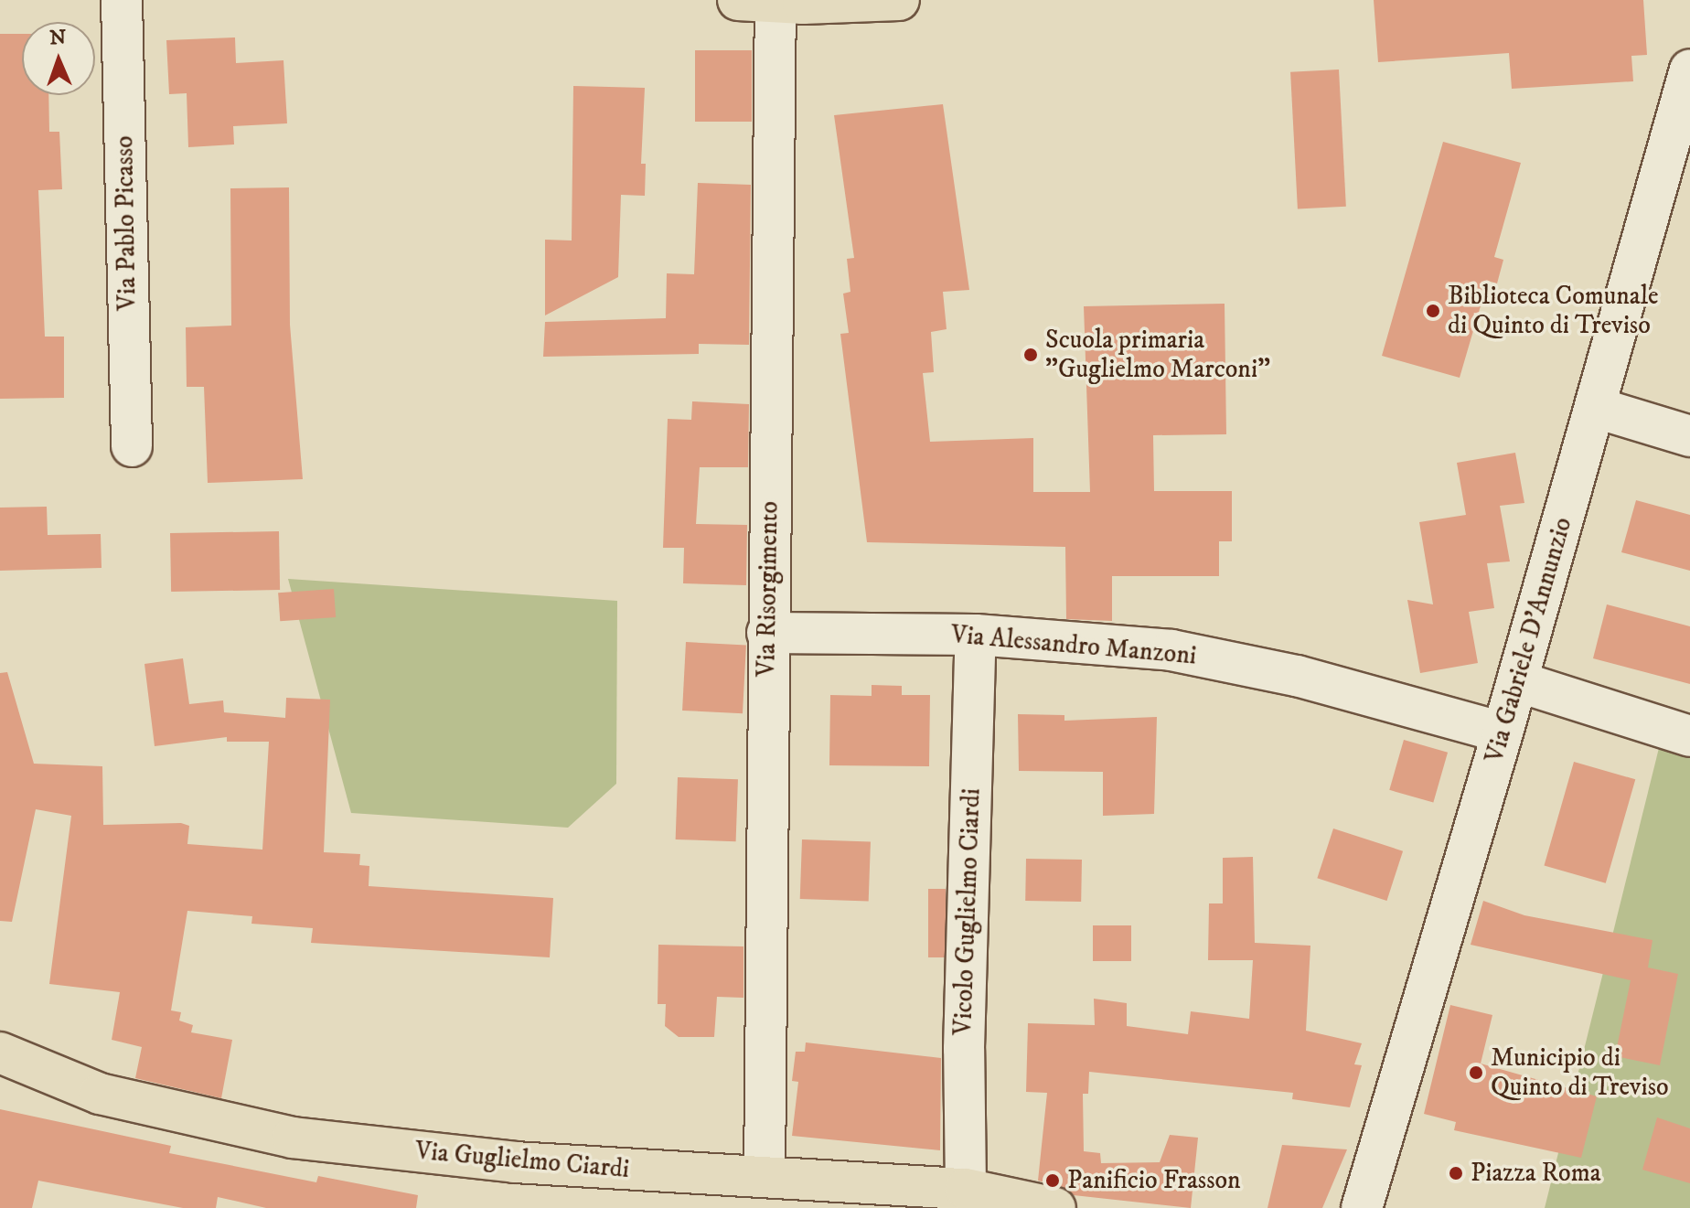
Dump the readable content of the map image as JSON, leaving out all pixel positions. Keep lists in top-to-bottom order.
{
  "streets": {
    "main road": ["Via Guglielmo Ciardi"],
    "street": [
      "Via Pablo Picasso",
      "Via Risorgimento",
      "Via Gabriele D'Annunzio",
      "Via Alessandro Manzoni",
      "Vicolo Guglielmo Ciardi"
    ]
  },
  "crossings": [
    ["Via Risorgimento", "Via Alessandro Manzoni"],
    ["Via Risorgimento", "Via Guglielmo Ciardi"],
    ["Via Gabriele D'Annunzio", "Via Alessandro Manzoni"],
    ["Via Alessandro Manzoni", "Vicolo Guglielmo Ciardi"],
    ["Vicolo Guglielmo Ciardi", "Via Guglielmo Ciardi"]
  ],
  "places": [
    "Biblioteca Comunale di Quinto di Treviso",
    "Scuola primaria \"Guglielmo Marconi\"",
    "Municipio di Quinto di Treviso",
    "Piazza Roma",
    "Panificio Frasson"
  ],
  "north": "top"
}
